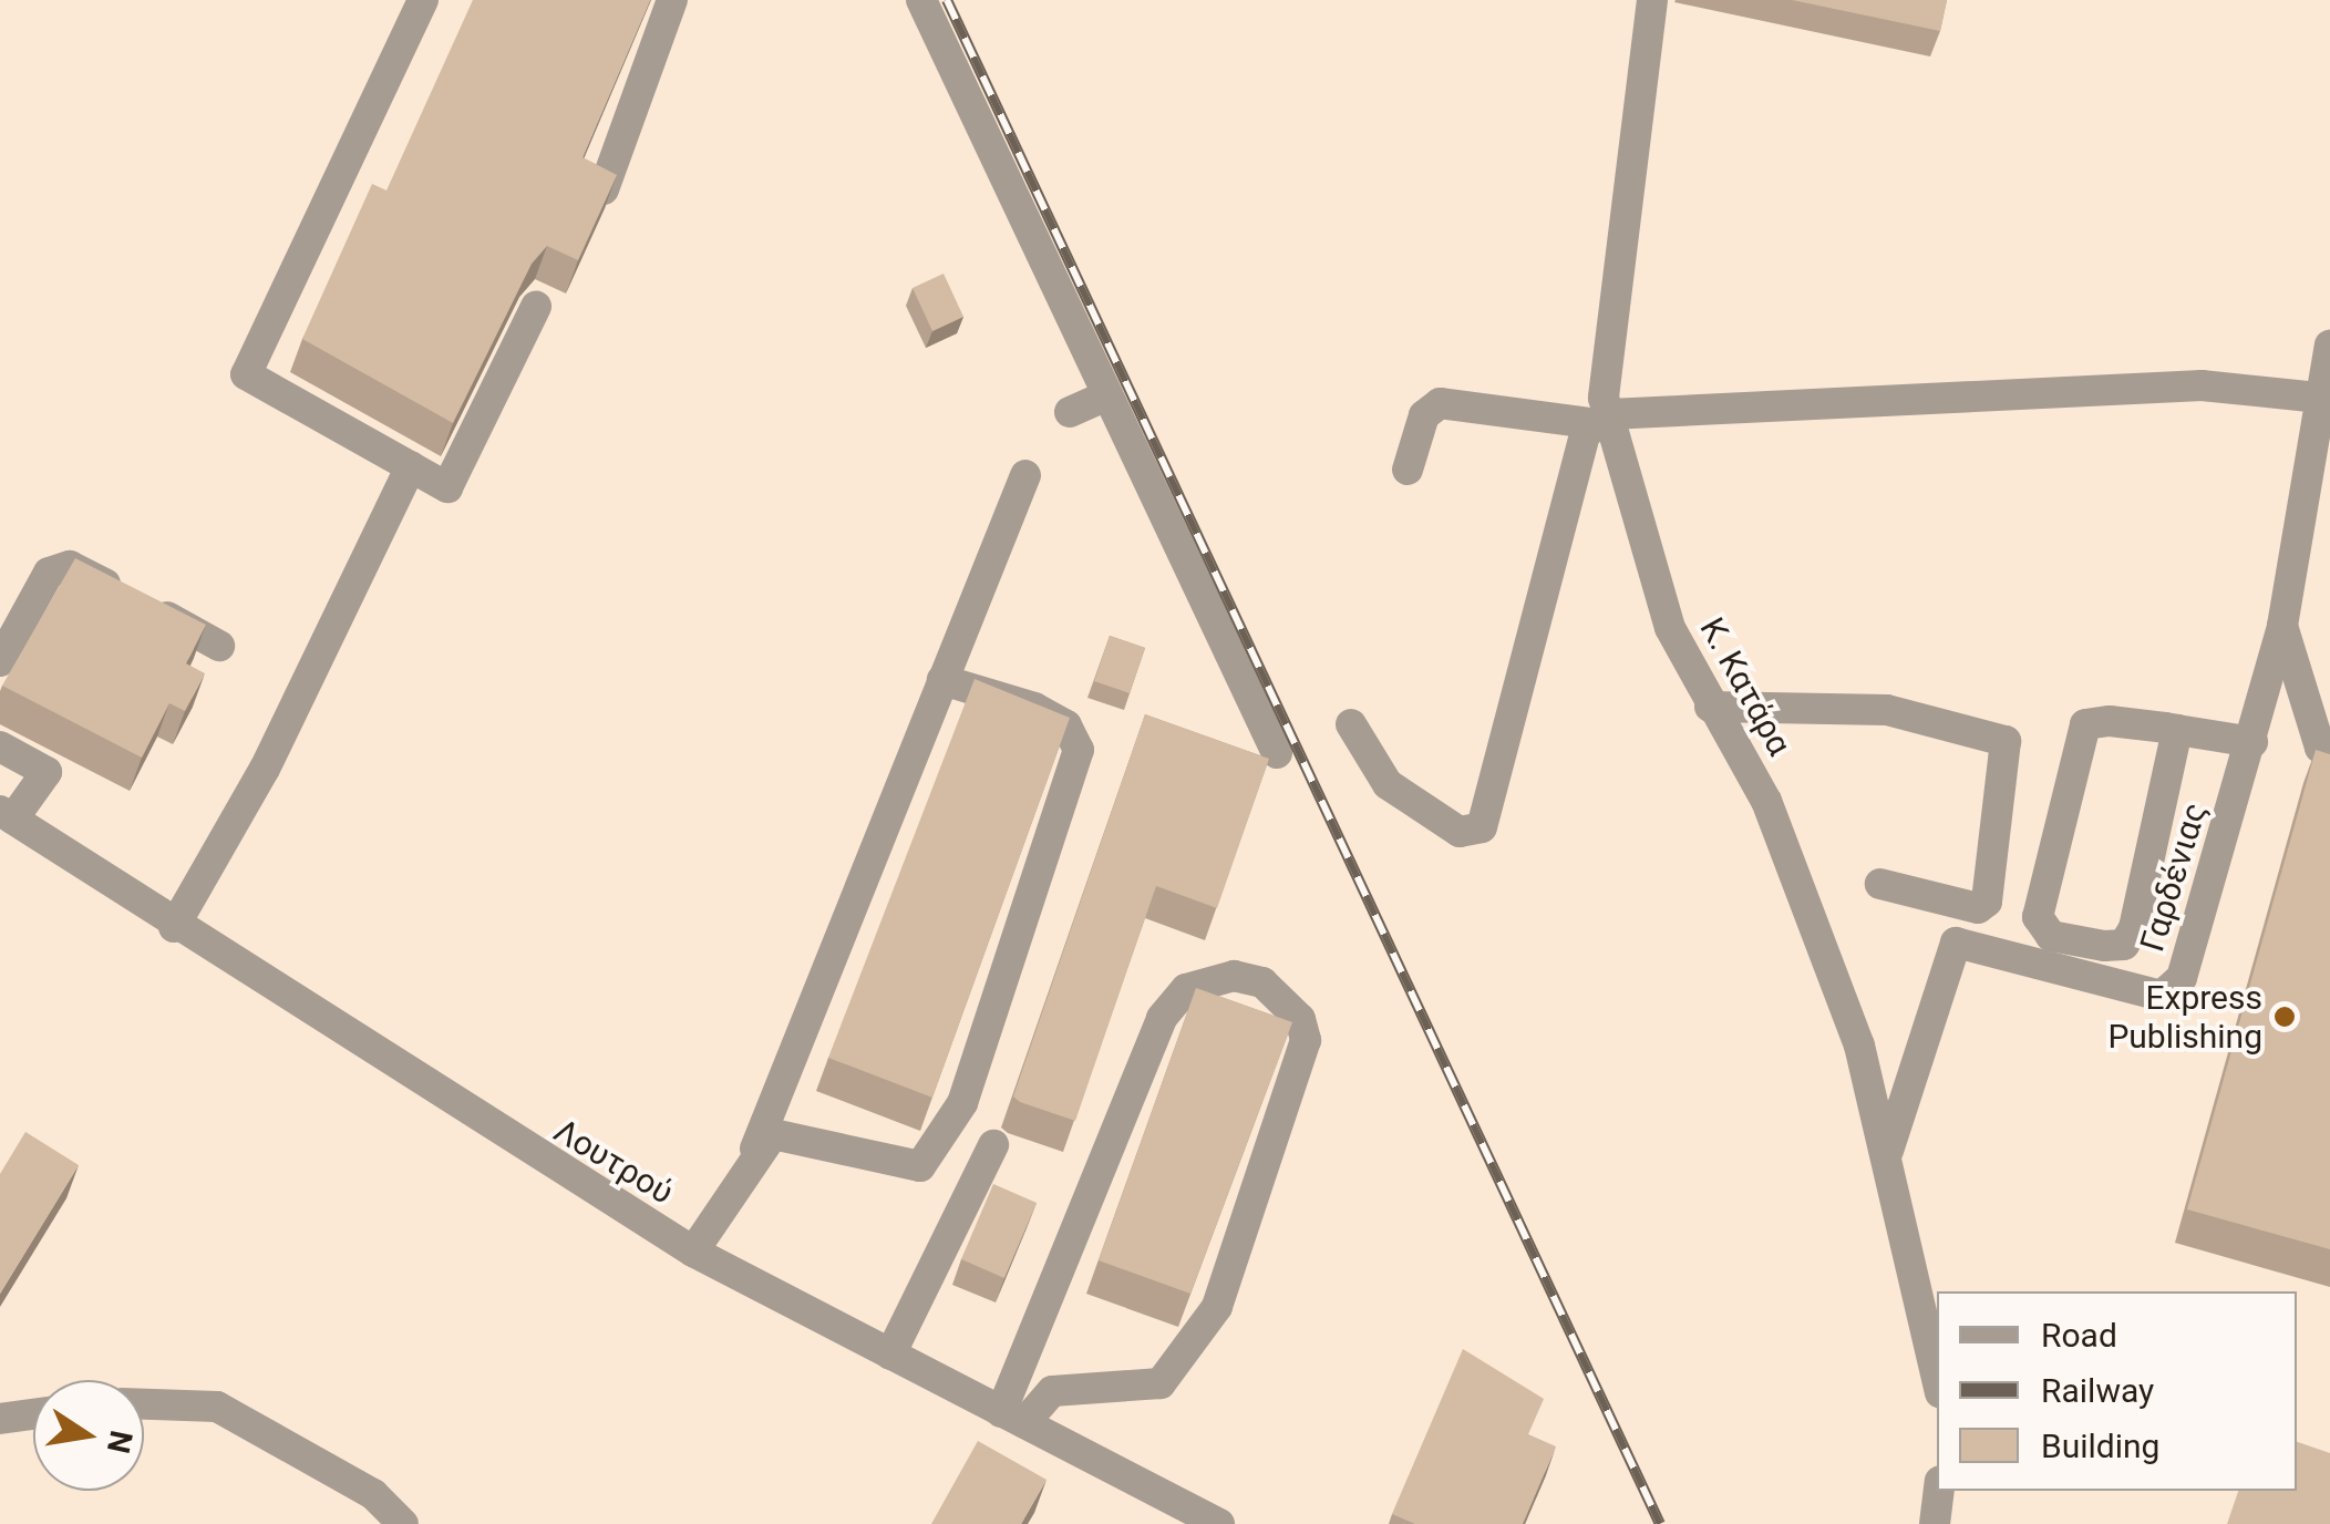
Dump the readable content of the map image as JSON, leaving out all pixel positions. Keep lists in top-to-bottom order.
{
  "streets": {
    "street": ["Κ. Κατάρα", "Γαρδένιας", "Λουτρού"]
  },
  "crossings": [
    ["Κ. Κατάρα", "Γαρδένιας"]
  ],
  "places": ["Express Publishing"],
  "legend": ["Road", "Railway", "Building"],
  "north": "right"
}
